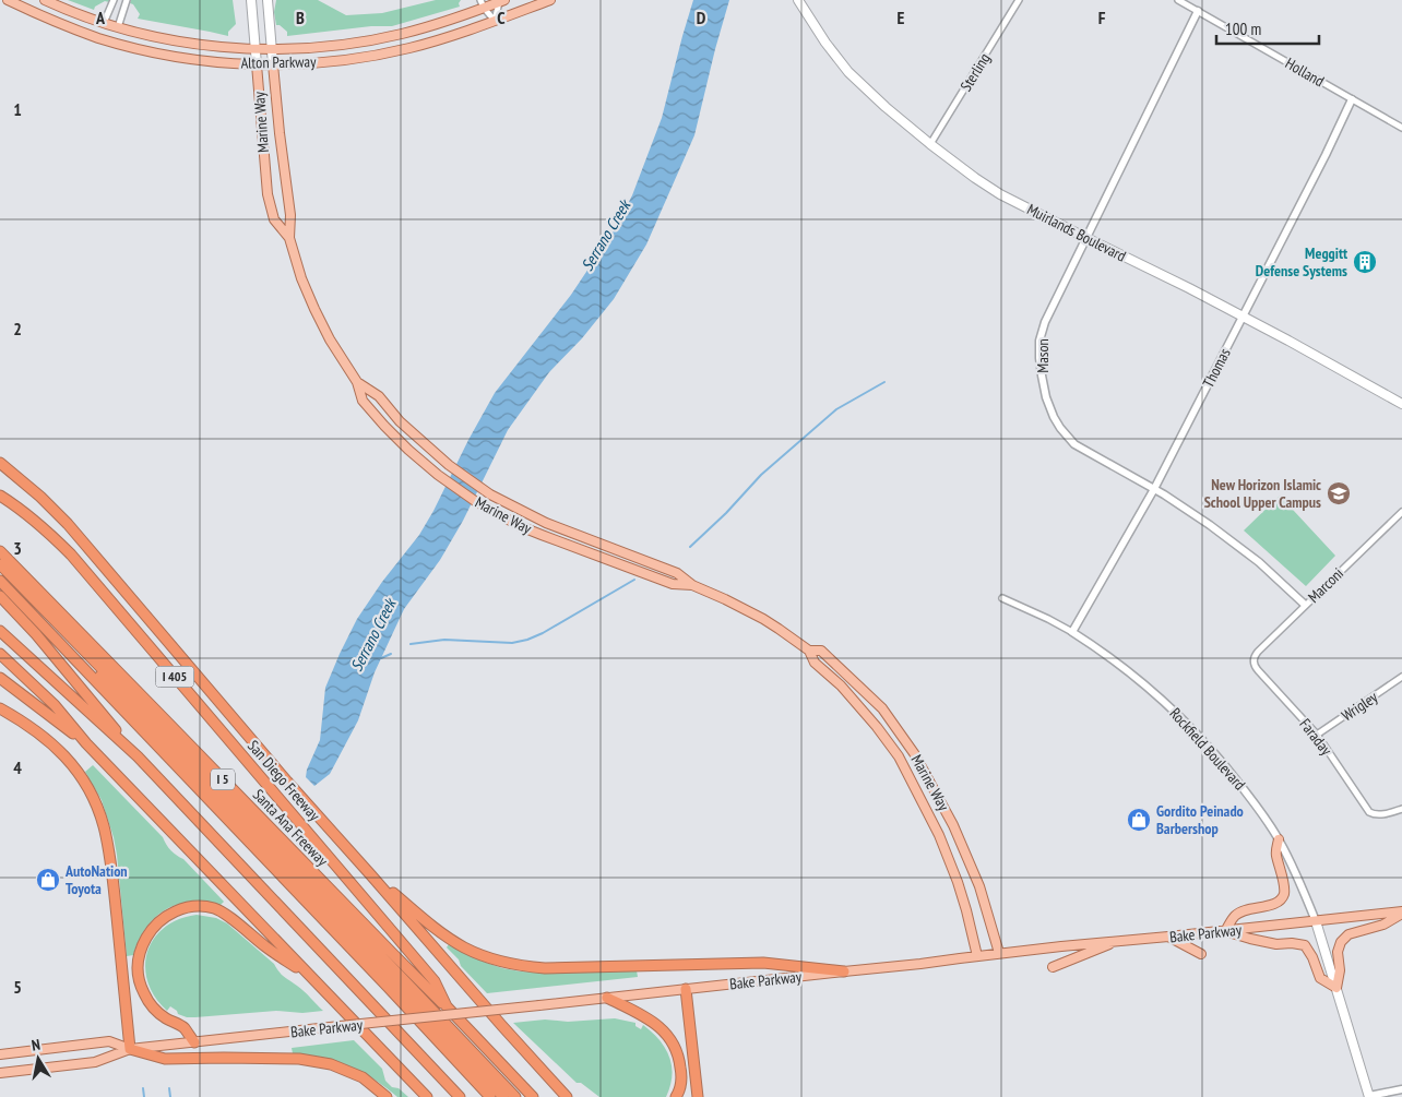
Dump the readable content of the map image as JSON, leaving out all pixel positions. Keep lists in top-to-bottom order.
{
  "streets": {
    "highway": [
      "I 405",
      "I 5",
      "San Diego Freeway",
      "Santa Ana Freeway"
    ],
    "main road": [
      "Alton Parkway",
      "Marine Way",
      "Muirlands Boulevard",
      "Rockfield Boulevard",
      "Bake Parkway"
    ],
    "street": [
      "Sterling",
      "Holland",
      "Mason",
      "Thomas",
      "Marconi",
      "Wrigley",
      "Faraday"
    ]
  },
  "crossings": [
    ["Alton Parkway", "Marine Way"],
    ["Sterling", "Muirlands Boulevard"],
    ["Holland", "Mason"],
    ["Holland", "Thomas"],
    ["Marine Way", "Bake Parkway"],
    ["Muirlands Boulevard", "Mason"],
    ["Muirlands Boulevard", "Thomas"],
    ["Mason", "Thomas"],
    ["Mason", "Marconi"],
    ["Thomas", "Rockfield Boulevard"],
    ["Marconi", "Faraday"],
    ["Wrigley", "Faraday"],
    ["Rockfield Boulevard", "Bake Parkway"],
    ["San Diego Freeway", "Santa Ana Freeway"]
  ],
  "water": ["Serrano Creek"],
  "places": {
    "building": ["Meggitt Defense Systems"],
    "school or university": ["New Horizon Islamic School Upper Campus"],
    "shop": ["Gordito Peinado Barbershop", "AutoNation Toyota"]
  },
  "scale_bar": "100 m",
  "north": "top",
  "grid": {
    "columns": [
      "A",
      "B",
      "C",
      "D",
      "E",
      "F"
    ],
    "rows": [
      "1",
      "2",
      "3",
      "4",
      "5"
    ]
  }
}
